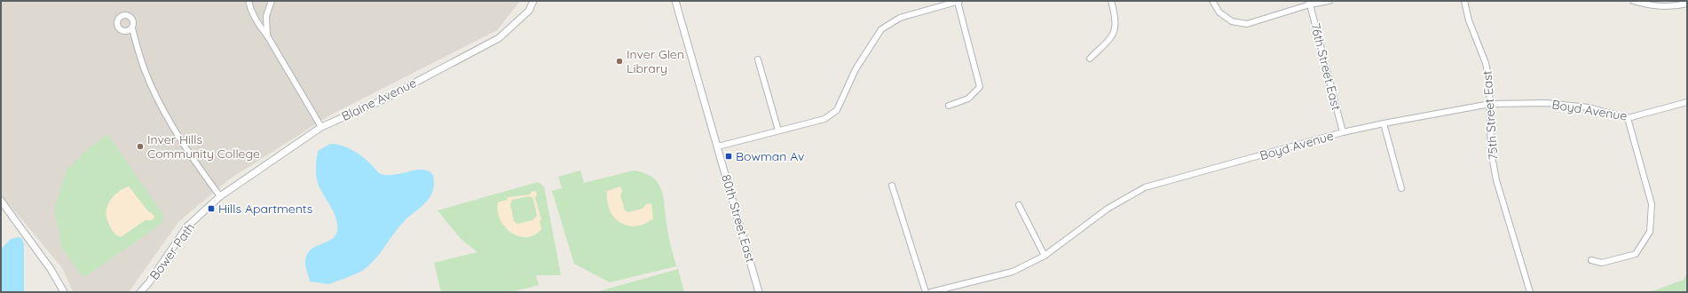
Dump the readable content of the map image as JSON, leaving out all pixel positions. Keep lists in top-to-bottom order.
{
  "streets": {
    "street": [
      "76th Street East",
      "Blaine Avenue",
      "Boyd Avenue",
      "75th Street East",
      "80th Street East",
      "Bower Path"
    ]
  },
  "crossings": [
    ["76th Street East", "Boyd Avenue"],
    ["Blaine Avenue", "Bower Path"],
    ["Boyd Avenue", "75th Street East"]
  ],
  "places": {
    "other": ["Inver Glen Library", "Inver Hills Community College"],
    "transit": ["Bowman Av", "Hills Apartments"]
  }
}
